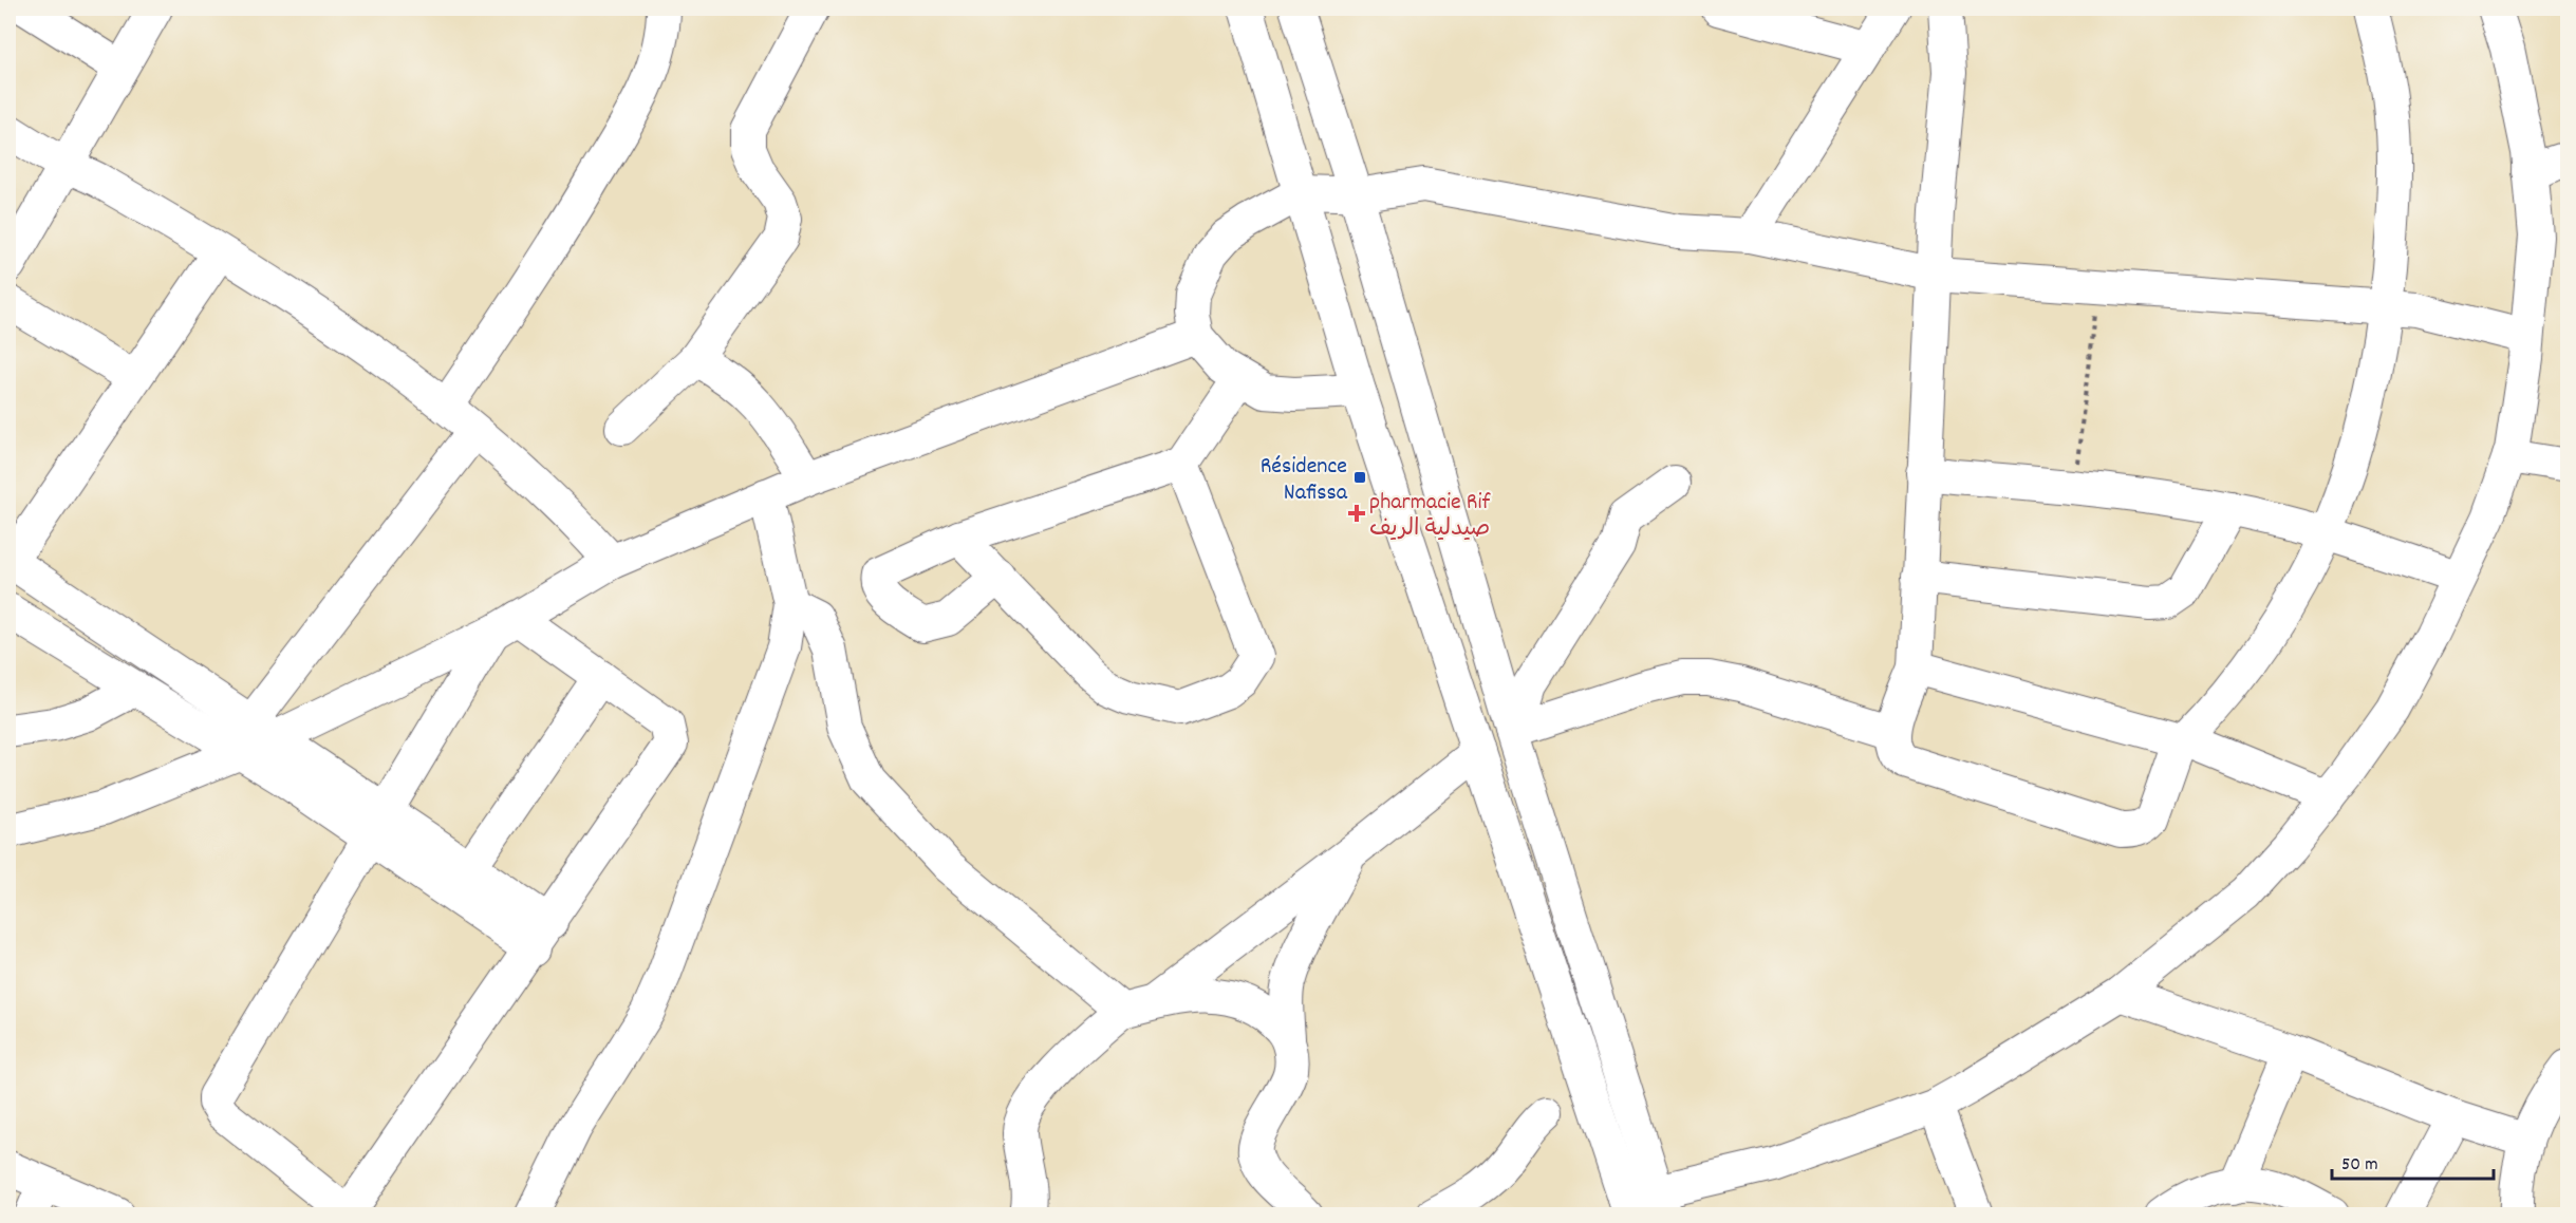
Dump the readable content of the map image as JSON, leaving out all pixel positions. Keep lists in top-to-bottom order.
{
  "places": {
    "transit": ["Résidence Nafissa"],
    "health": ["pharmacie Rif صيدلية الريف"]
  },
  "scale_bar": "50 m"
}
